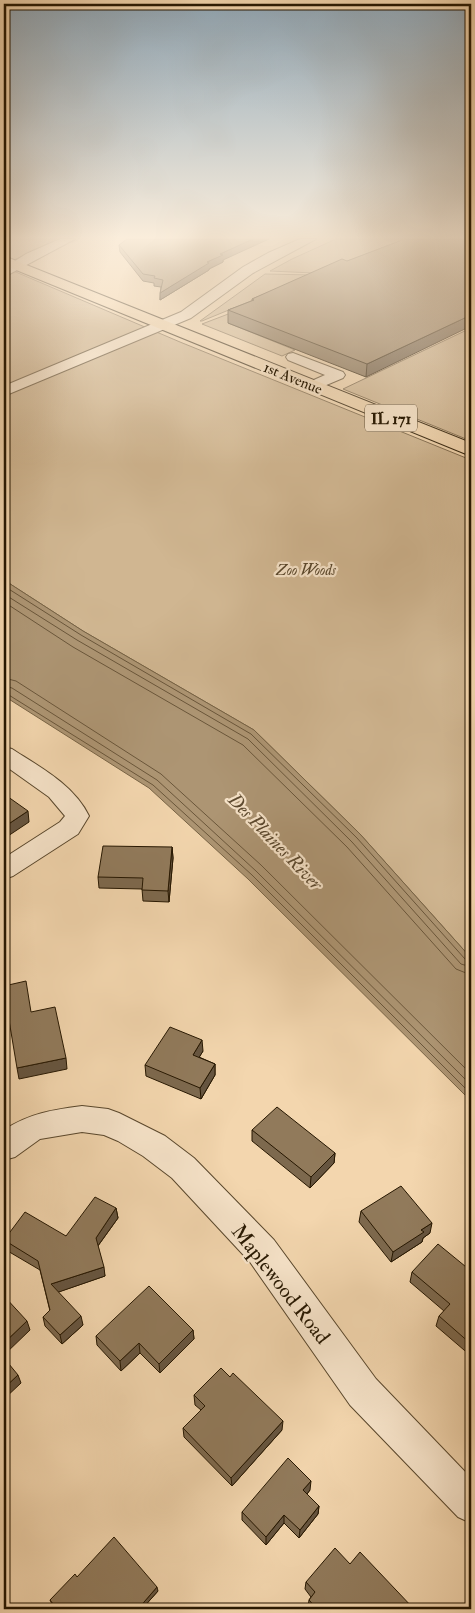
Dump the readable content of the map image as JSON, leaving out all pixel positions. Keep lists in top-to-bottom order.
{
  "streets": {
    "main road": ["1st Avenue", "IL 171"],
    "street": ["Maplewood Road"]
  },
  "water": ["Des Plaines River"],
  "parks": ["Zoo Woods"]
}
